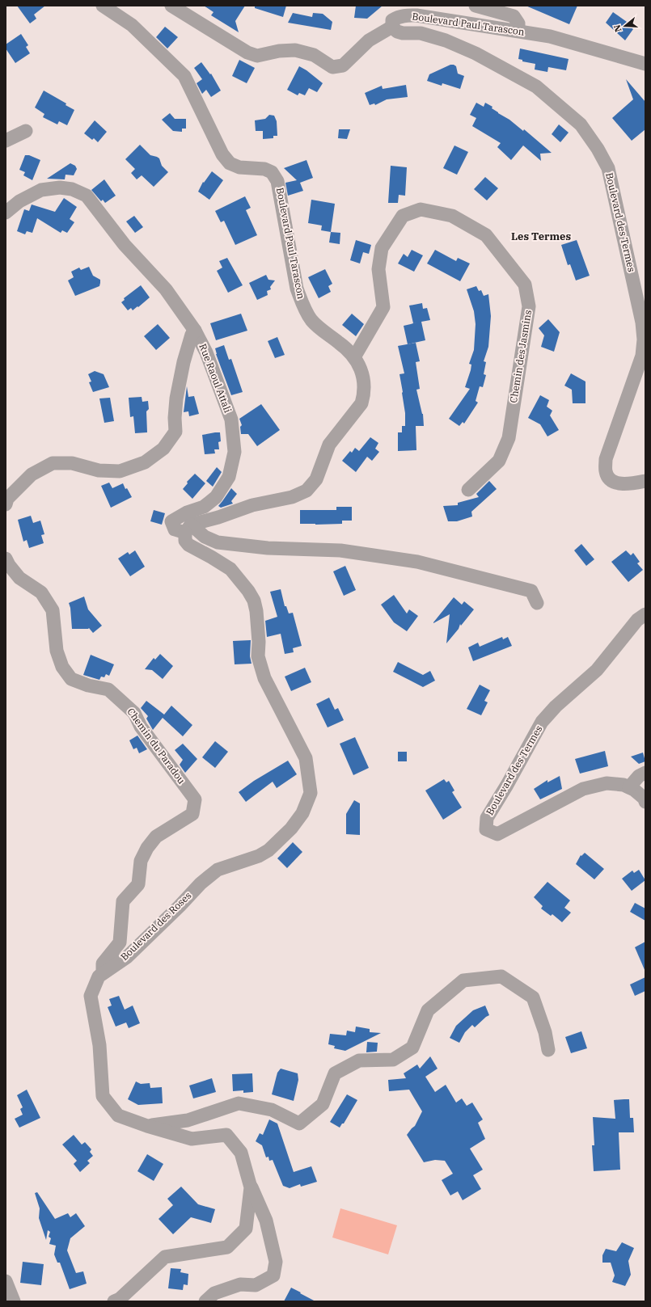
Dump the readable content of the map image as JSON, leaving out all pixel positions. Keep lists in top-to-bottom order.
{
  "streets": {
    "street": [
      "Boulevard Paul Tarascon",
      "Boulevard des Termes",
      "Chemin des Jasmins",
      "Rue Raoul Attali",
      "Chemin du Paradou",
      "Boulevard des Roses"
    ]
  },
  "crossings": [
    ["Boulevard Paul Tarascon", "Boulevard des Termes"],
    ["Boulevard Paul Tarascon", "Chemin des Jasmins"],
    ["Boulevard Paul Tarascon", "Rue Raoul Attali"],
    ["Boulevard Paul Tarascon", "Boulevard des Roses"],
    ["Rue Raoul Attali", "Boulevard des Roses"],
    ["Chemin du Paradou", "Boulevard des Roses"]
  ],
  "districts": ["Les Termes"],
  "north": "left"
}
